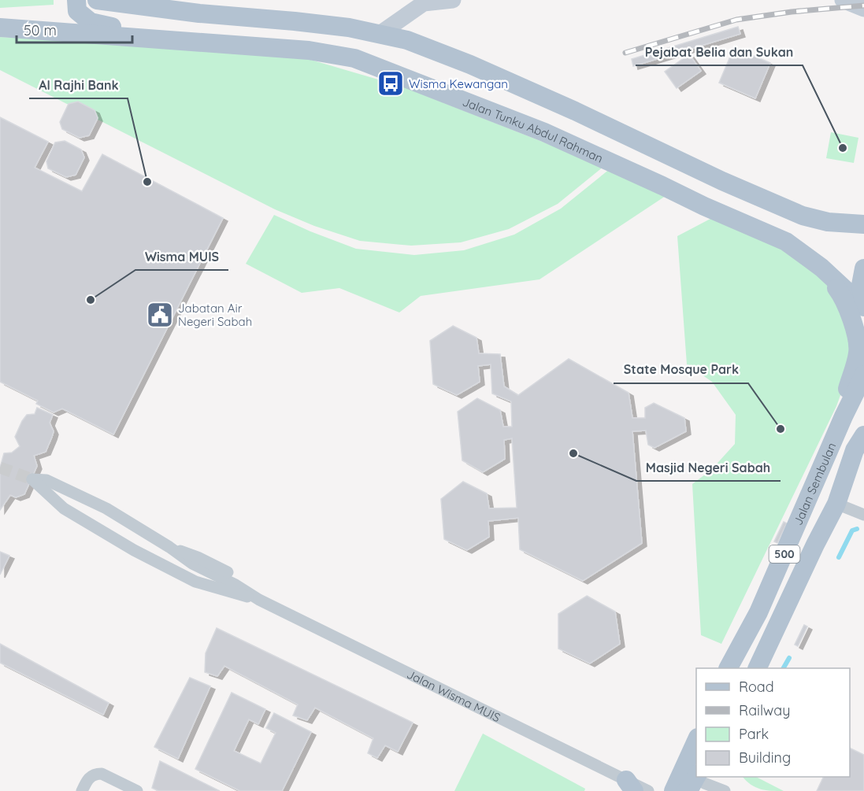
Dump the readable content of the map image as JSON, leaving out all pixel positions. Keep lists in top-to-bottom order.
{
  "streets": {
    "main road": ["Jalan Tunku Abdul Rahman", "Jalan Sembulan", "500"],
    "street": ["Jalan Wisma MUIS"]
  },
  "crossings": [
    ["Jalan Tunku Abdul Rahman", "500"],
    ["Jalan Sembulan", "500"]
  ],
  "places": {
    "bus stop": ["Wisma Kewangan"],
    "other": [
      "Pejabat Belia dan Sukan",
      "Al Rajhi Bank",
      "Wisma MUIS",
      "State Mosque Park",
      "Masjid Negeri Sabah"
    ],
    "public building": ["Jabatan Air Negeri Sabah"]
  },
  "legend": [
    "Road",
    "Railway",
    "Park",
    "Building"
  ],
  "scale_bar": "50 m"
}
